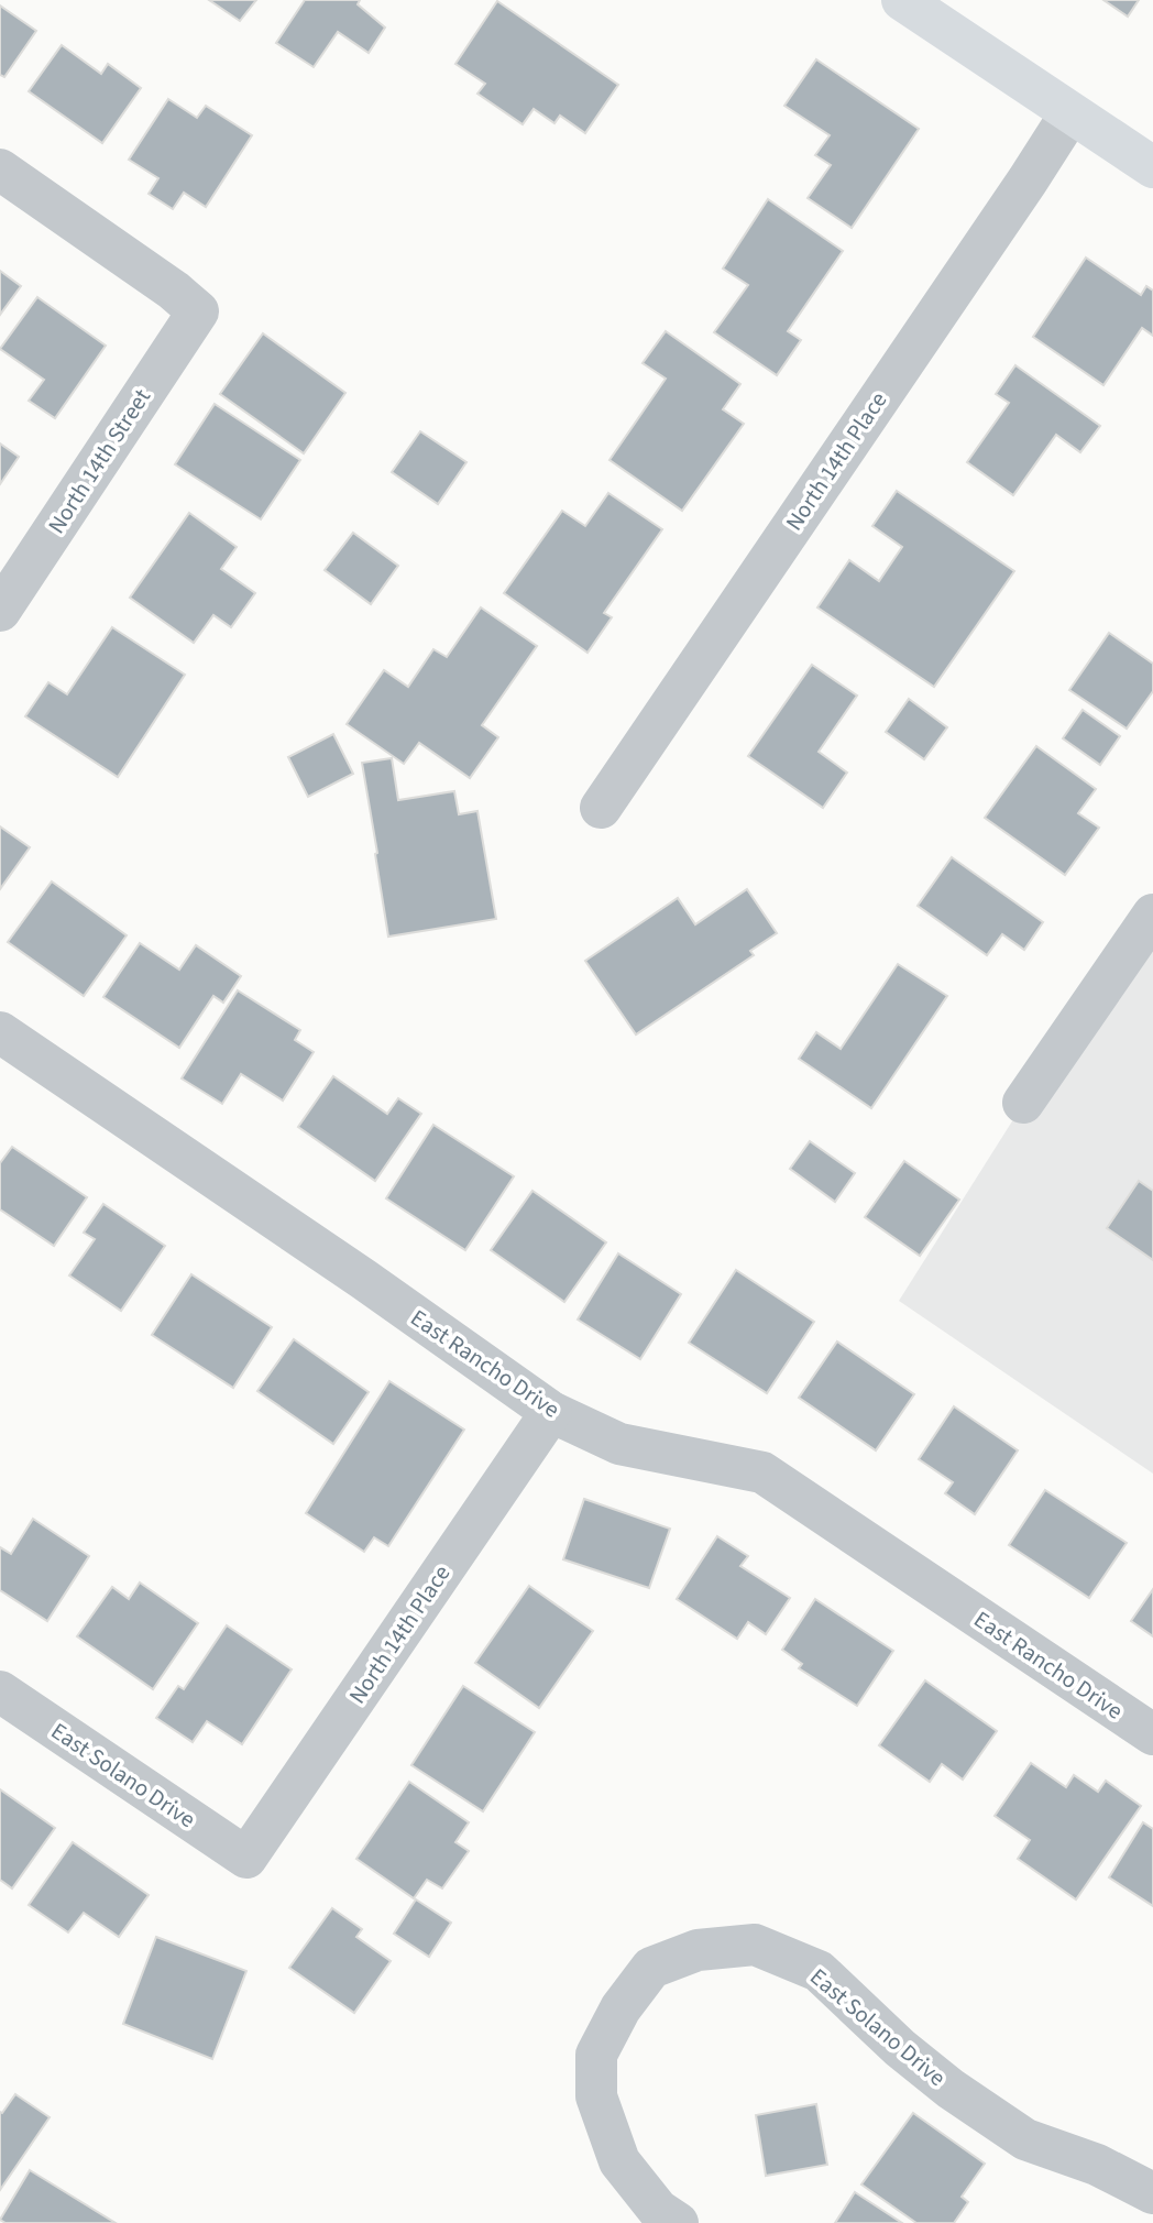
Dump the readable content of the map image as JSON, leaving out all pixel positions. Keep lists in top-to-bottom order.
{
  "streets": {
    "street": [
      "North 14th Street",
      "North 14th Place",
      "East Rancho Drive",
      "East Solano Drive"
    ]
  },
  "crossings": [
    ["North 14th Place", "East Rancho Drive"],
    ["North 14th Place", "East Solano Drive"]
  ]
}
